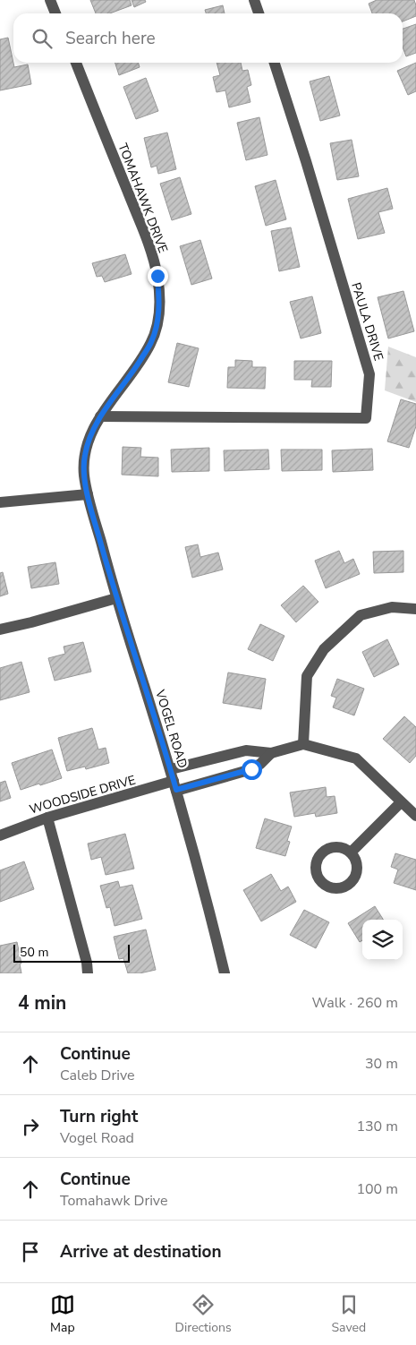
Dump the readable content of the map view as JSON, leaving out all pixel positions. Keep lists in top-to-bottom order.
{
  "streets": {
    "street": [
      "TOMAHAWK DRIVE",
      "PAULA DRIVE",
      "VOGEL ROAD",
      "WOODSIDE DRIVE"
    ]
  },
  "crossings": [
    ["TOMAHAWK DRIVE", "PAULA DRIVE"],
    ["TOMAHAWK DRIVE", "VOGEL ROAD"],
    ["VOGEL ROAD", "WOODSIDE DRIVE"]
  ],
  "scale_bar": "50 m",
  "page": {
    "search": "Search here",
    "scale": "50 m",
    "heading": ["4 min", "Walk · 260 m"],
    "list": [
      ["Continue", "Caleb Drive", "30 m"],
      ["Turn right", "Vogel Road", "130 m"],
      ["Continue", "Tomahawk Drive", "100 m"],
      "Arrive at destination"
    ],
    "nav": ["Map", "Directions", "Saved"]
  }
}
